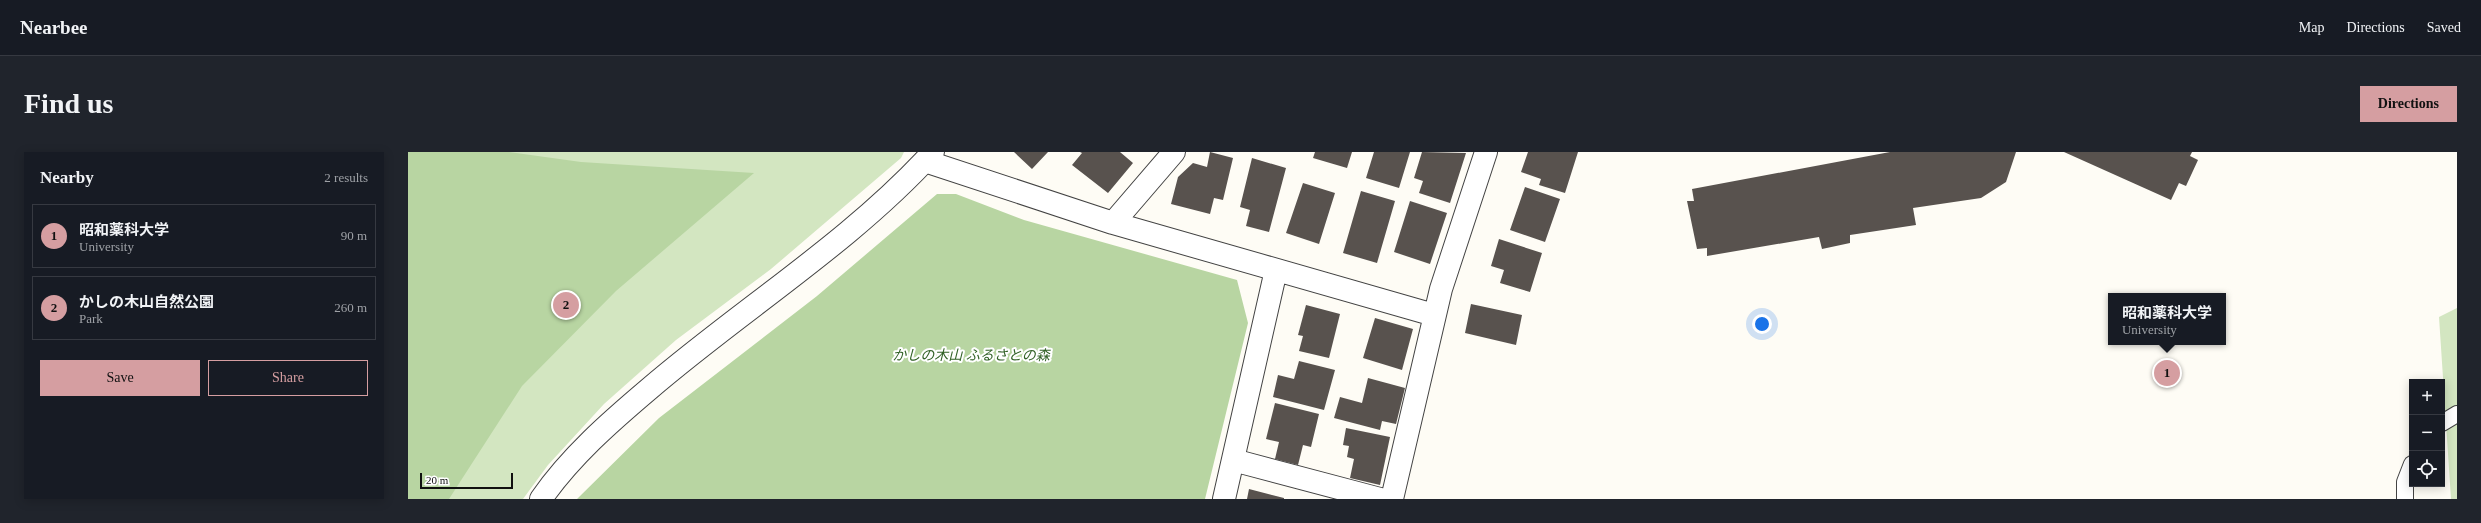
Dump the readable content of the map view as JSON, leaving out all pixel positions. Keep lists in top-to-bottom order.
{
  "parks": ["かしの木山 ふるさとの森"],
  "scale_bar": "20 m",
  "page": {
    "header": "Nearbee",
    "nav": ["Map", "Directions", "Saved"],
    "buttons": [
      "Directions",
      ["Save", "Share"]
    ],
    "title": "Find us",
    "heading": ["Nearby", "2 results"],
    "list": [
      {
        "mark": "1",
        "name": "昭和薬科大学",
        "note": "University",
        "value": "90 m"
      },
      {
        "mark": "2",
        "name": "かしの木山自然公園",
        "note": "Park",
        "value": "260 m"
      }
    ],
    "pins": ["2", "1"],
    "popup": ["昭和薬科大学", "University"],
    "map_buttons": ["+", "−"],
    "scale": "20 m"
  }
}
